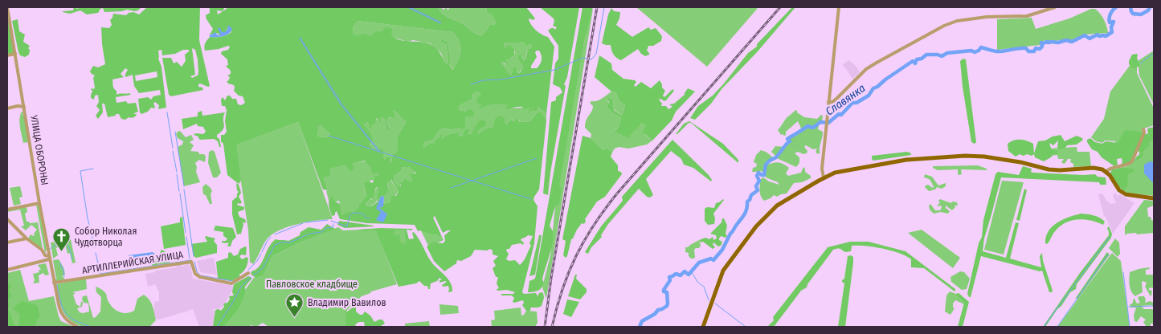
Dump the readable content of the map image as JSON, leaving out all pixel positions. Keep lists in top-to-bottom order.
{
  "streets": {
    "street": ["УЛИЦА ОБОРОНЫ", "АРТИЛЛЕРИЙСКАЯ УЛИЦА"]
  },
  "crossings": [
    ["УЛИЦА ОБОРОНЫ", "АРТИЛЛЕРИЙСКАЯ УЛИЦА"]
  ],
  "water": ["Славянка"],
  "parks": ["Павловское кладбище"],
  "places": {
    "church": ["Собор Николая Чудотворца"],
    "place": ["Владимир Вавилов"]
  }
}
